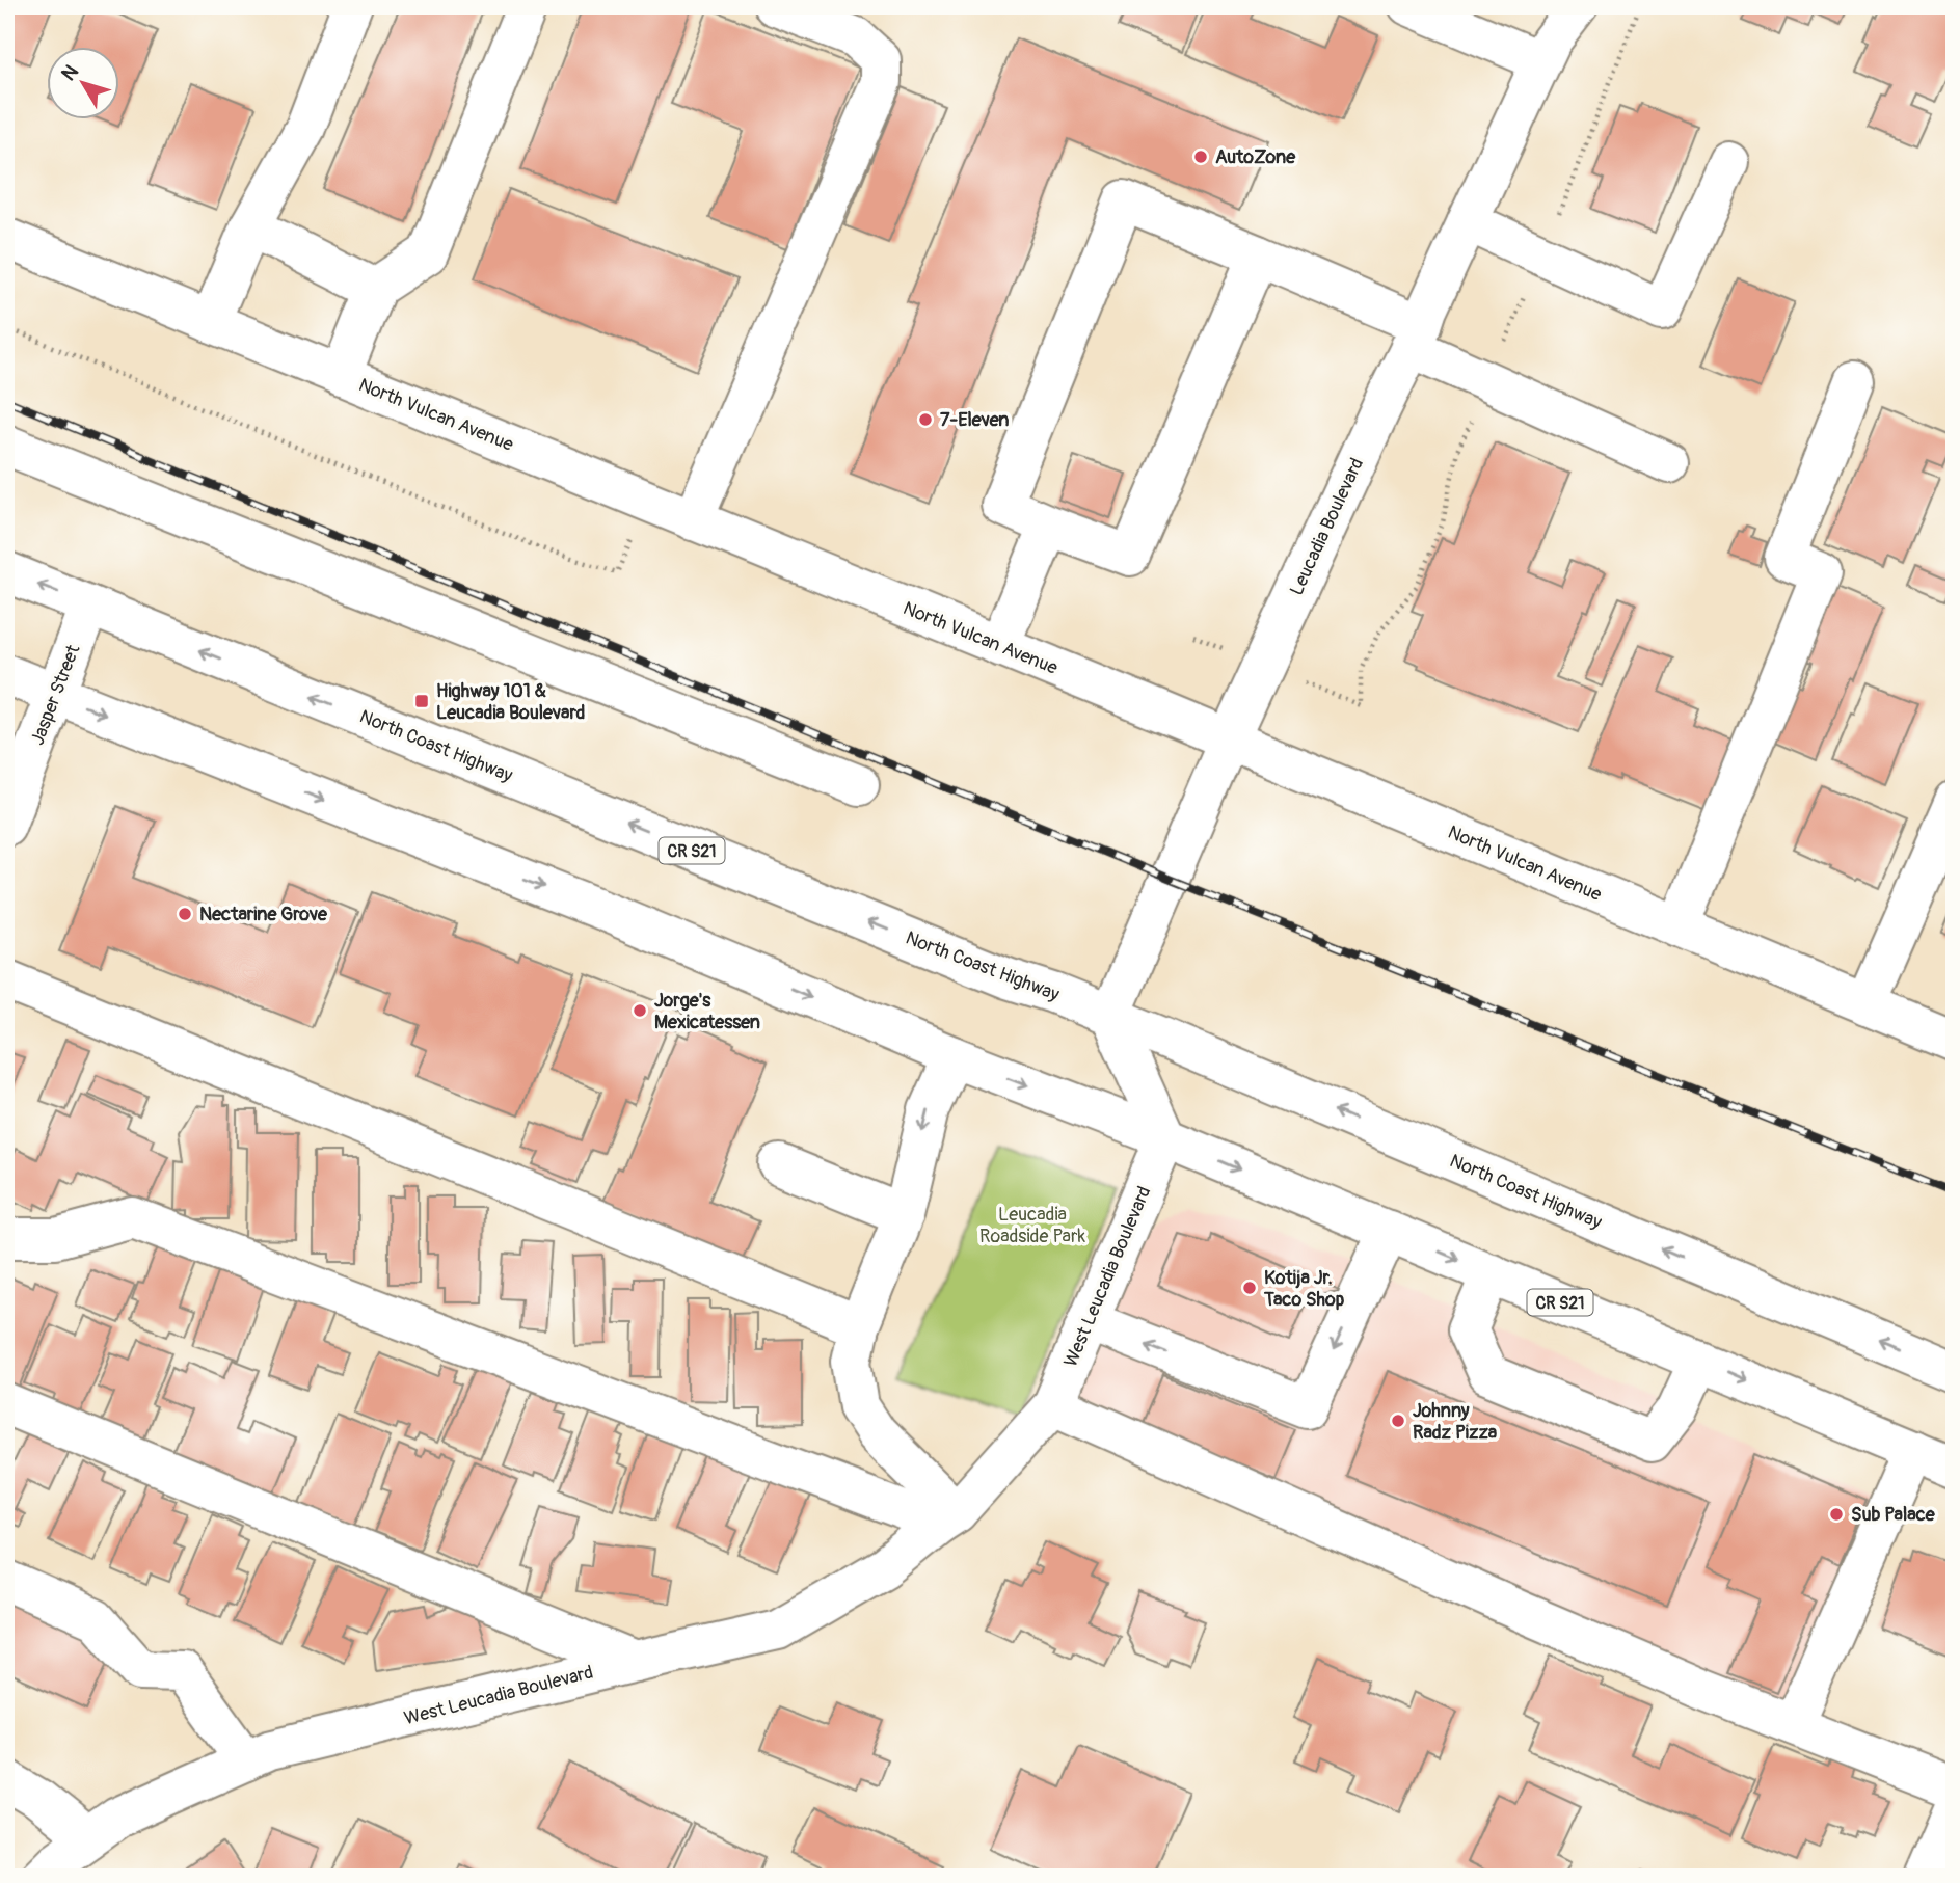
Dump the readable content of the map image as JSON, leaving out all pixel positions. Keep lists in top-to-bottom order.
{
  "streets": {
    "main road": [
      "North Vulcan Avenue",
      "Leucadia Boulevard",
      "Jasper Street",
      "North Coast Highway",
      "CR S21",
      "West Leucadia Boulevard"
    ]
  },
  "crossings": [
    ["North Vulcan Avenue", "Leucadia Boulevard"],
    ["Leucadia Boulevard", "North Coast Highway"],
    ["Jasper Street", "North Coast Highway"],
    ["Jasper Street", "CR S21"],
    ["CR S21", "West Leucadia Boulevard"]
  ],
  "parks": ["Leucadia Roadside Park"],
  "places": {
    "other": [
      "AutoZone",
      "7-Eleven",
      "Nectarine Grove",
      "Jorge's Mexicatessen",
      "Kotija Jr. Taco Shop",
      "Johnny Radz Pizza",
      "Sub Palace"
    ],
    "transit": ["Highway 101 & Leucadia Boulevard"]
  },
  "north": "top left"
}
